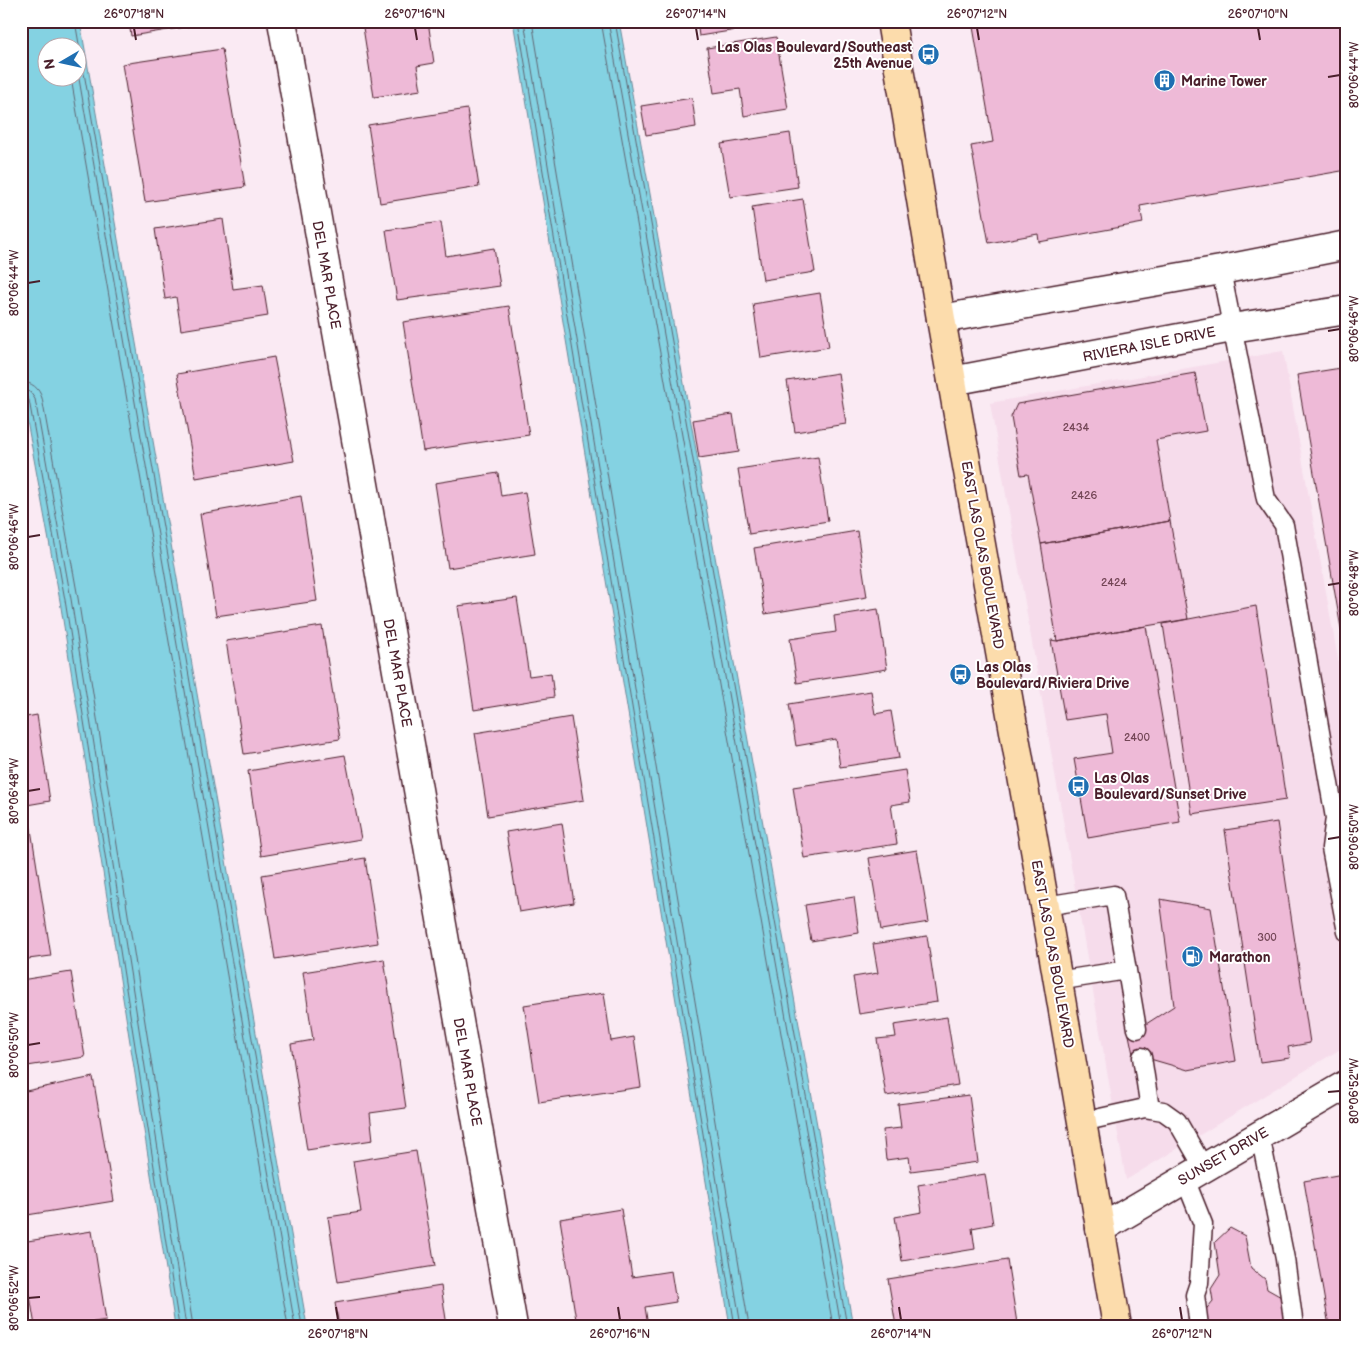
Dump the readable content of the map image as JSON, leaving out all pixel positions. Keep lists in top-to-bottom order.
{
  "streets": {
    "main road": ["EAST LAS OLAS BOULEVARD"],
    "street": ["DEL MAR PLACE", "RIVIERA ISLE DRIVE", "SUNSET DRIVE"]
  },
  "crossings": [
    ["RIVIERA ISLE DRIVE", "EAST LAS OLAS BOULEVARD"],
    ["EAST LAS OLAS BOULEVARD", "SUNSET DRIVE"]
  ],
  "places": {
    "bus stop": ["Las Olas Boulevard/Southeast 25th Avenue", "Las Olas Boulevard/Riviera Drive", "Las Olas Boulevard/Sunset Drive"],
    "building": ["Marine Tower"],
    "fuel station": ["Marathon"]
  },
  "house_numbers": [
    "2434",
    "2426",
    "2424",
    "2400",
    "300"
  ],
  "north": "left",
  "coordinates": [
    "26°07'18\"N",
    "26°07'16\"N",
    "26°07'14\"N",
    "26°07'12\"N",
    "26°07'10\"N",
    "80°06'44\"W",
    "80°06'46\"W",
    "80°06'48\"W",
    "80°06'50\"W",
    "80°06'52\"W"
  ]
}
